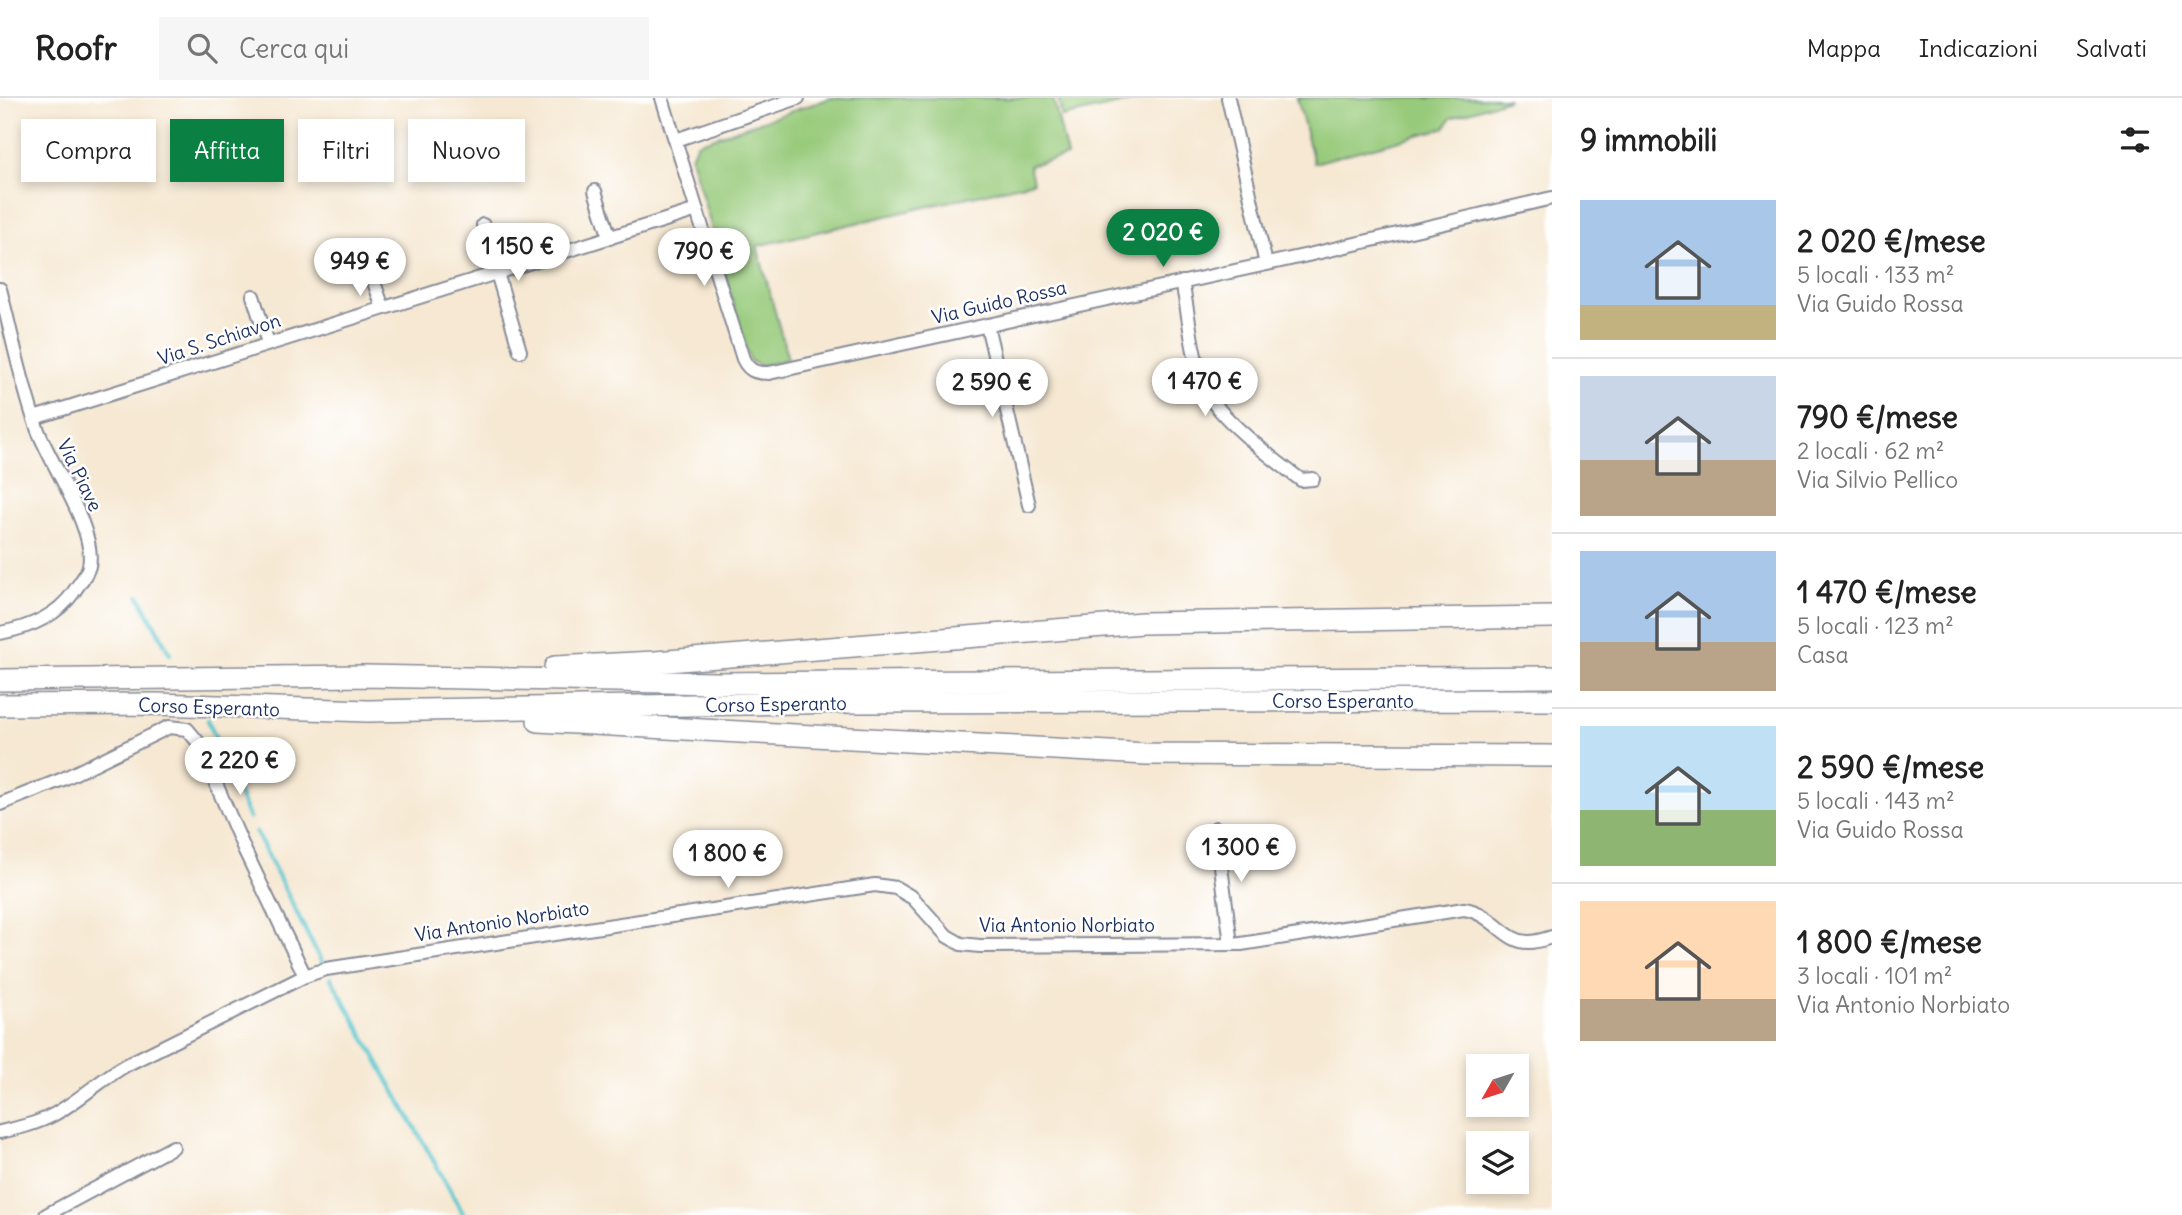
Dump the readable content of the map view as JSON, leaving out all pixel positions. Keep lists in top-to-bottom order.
{
  "streets": {
    "highway": ["Corso Esperanto"],
    "street": [
      "Via Guido Rossa",
      "Via S. Schiavon",
      "Via Piave",
      "Via Antonio Norbiato"
    ]
  },
  "crossings": [
    ["Via Guido Rossa", "Via S. Schiavon"],
    ["Via S. Schiavon", "Via Piave"]
  ],
  "north": "bottom left",
  "page": {
    "header": "Roofr",
    "search": "Cerca qui",
    "nav": ["Mappa", "Indicazioni", "Salvati"],
    "heading": "9 immobili",
    "chip": [
      "Compra",
      "Affitta",
      "Filtri",
      "Nuovo"
    ],
    "list": [
      {
        "name": "2 020 €/mese",
        "note": "5 locali · 133 m² · Via Guido Rossa"
      },
      {
        "name": "790 €/mese",
        "note": "2 locali · 62 m² · Via Silvio Pellico"
      },
      {
        "name": "1 470 €/mese",
        "note": "5 locali · 123 m² · Casa"
      },
      {
        "name": "2 590 €/mese",
        "note": "5 locali · 143 m² · Via Guido Rossa"
      },
      {
        "name": "1 800 €/mese",
        "note": "3 locali · 101 m² · Via Antonio Norbiato"
      }
    ],
    "price": [
      "2 020 €",
      "1 150 €",
      "790 €",
      "949 €",
      "1 470 €",
      "2 590 €",
      "2 220 €",
      "1 300 €",
      "1 800 €"
    ]
  }
}
